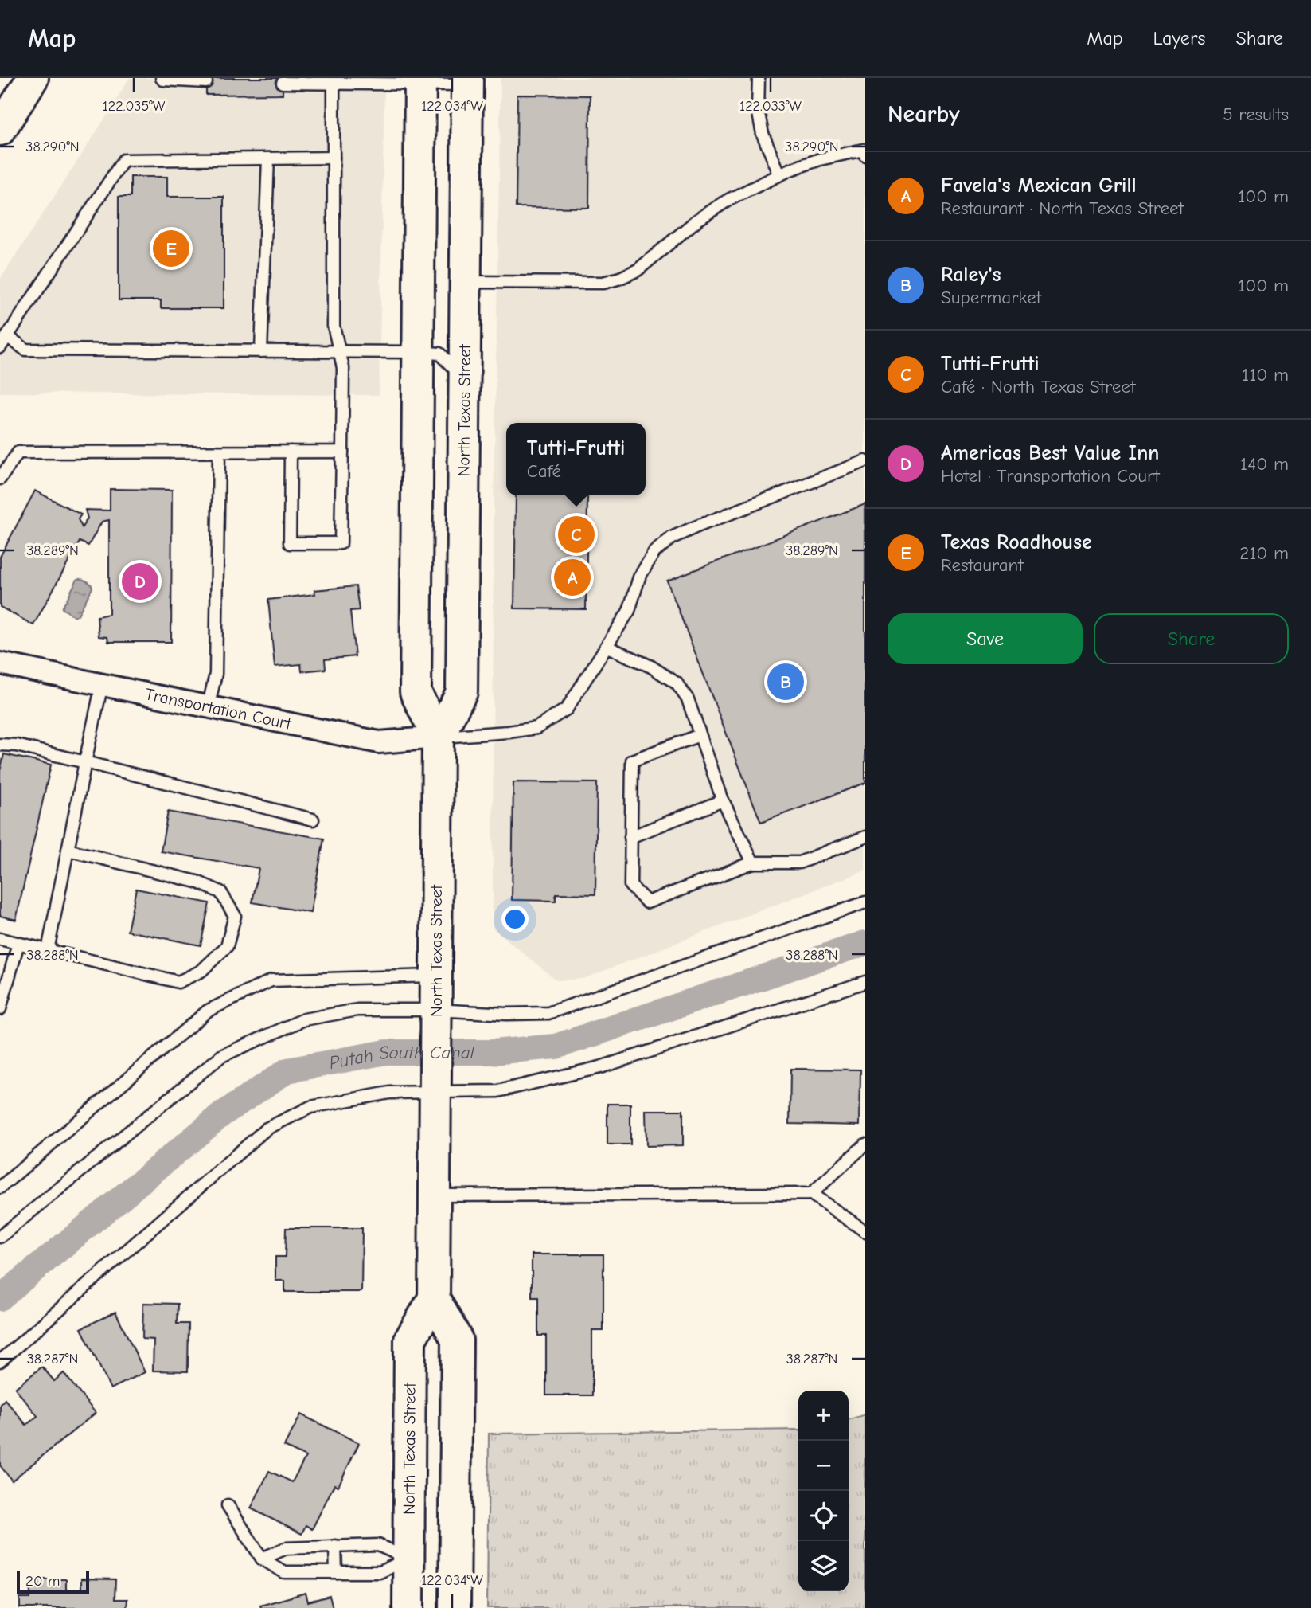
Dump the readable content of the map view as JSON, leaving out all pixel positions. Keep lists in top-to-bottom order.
{
  "streets": {
    "main road": ["North Texas Street"],
    "street": ["Transportation Court"]
  },
  "crossings": [
    ["North Texas Street", "Transportation Court"]
  ],
  "water": ["Putah South Canal"],
  "scale_bar": "20 m",
  "page": {
    "header": "Map",
    "nav": ["Map", "Layers", "Share"],
    "heading": ["Nearby", "5 results"],
    "list": [
      {
        "mark": "A",
        "name": "Favela's Mexican Grill",
        "note": "Restaurant · North Texas Street",
        "value": "100 m"
      },
      {
        "mark": "B",
        "name": "Raley's",
        "note": "Supermarket",
        "value": "100 m"
      },
      {
        "mark": "C",
        "name": "Tutti-Frutti",
        "note": "Café · North Texas Street",
        "value": "110 m"
      },
      {
        "mark": "D",
        "name": "Americas Best Value Inn",
        "note": "Hotel · Transportation Court",
        "value": "140 m"
      },
      {
        "mark": "E",
        "name": "Texas Roadhouse",
        "note": "Restaurant",
        "value": "210 m"
      }
    ],
    "pins": [
      "E",
      "C",
      "A",
      "D",
      "B"
    ],
    "popup": ["Tutti-Frutti", "Café"],
    "buttons": ["Save", "Share"],
    "map_buttons": ["+", "−"],
    "scale": "20 m"
  },
  "coordinates": [
    "122.035°W",
    "122.034°W",
    "122.033°W",
    "38.290°N",
    "38.289°N",
    "38.288°N",
    "38.287°N"
  ]
}
